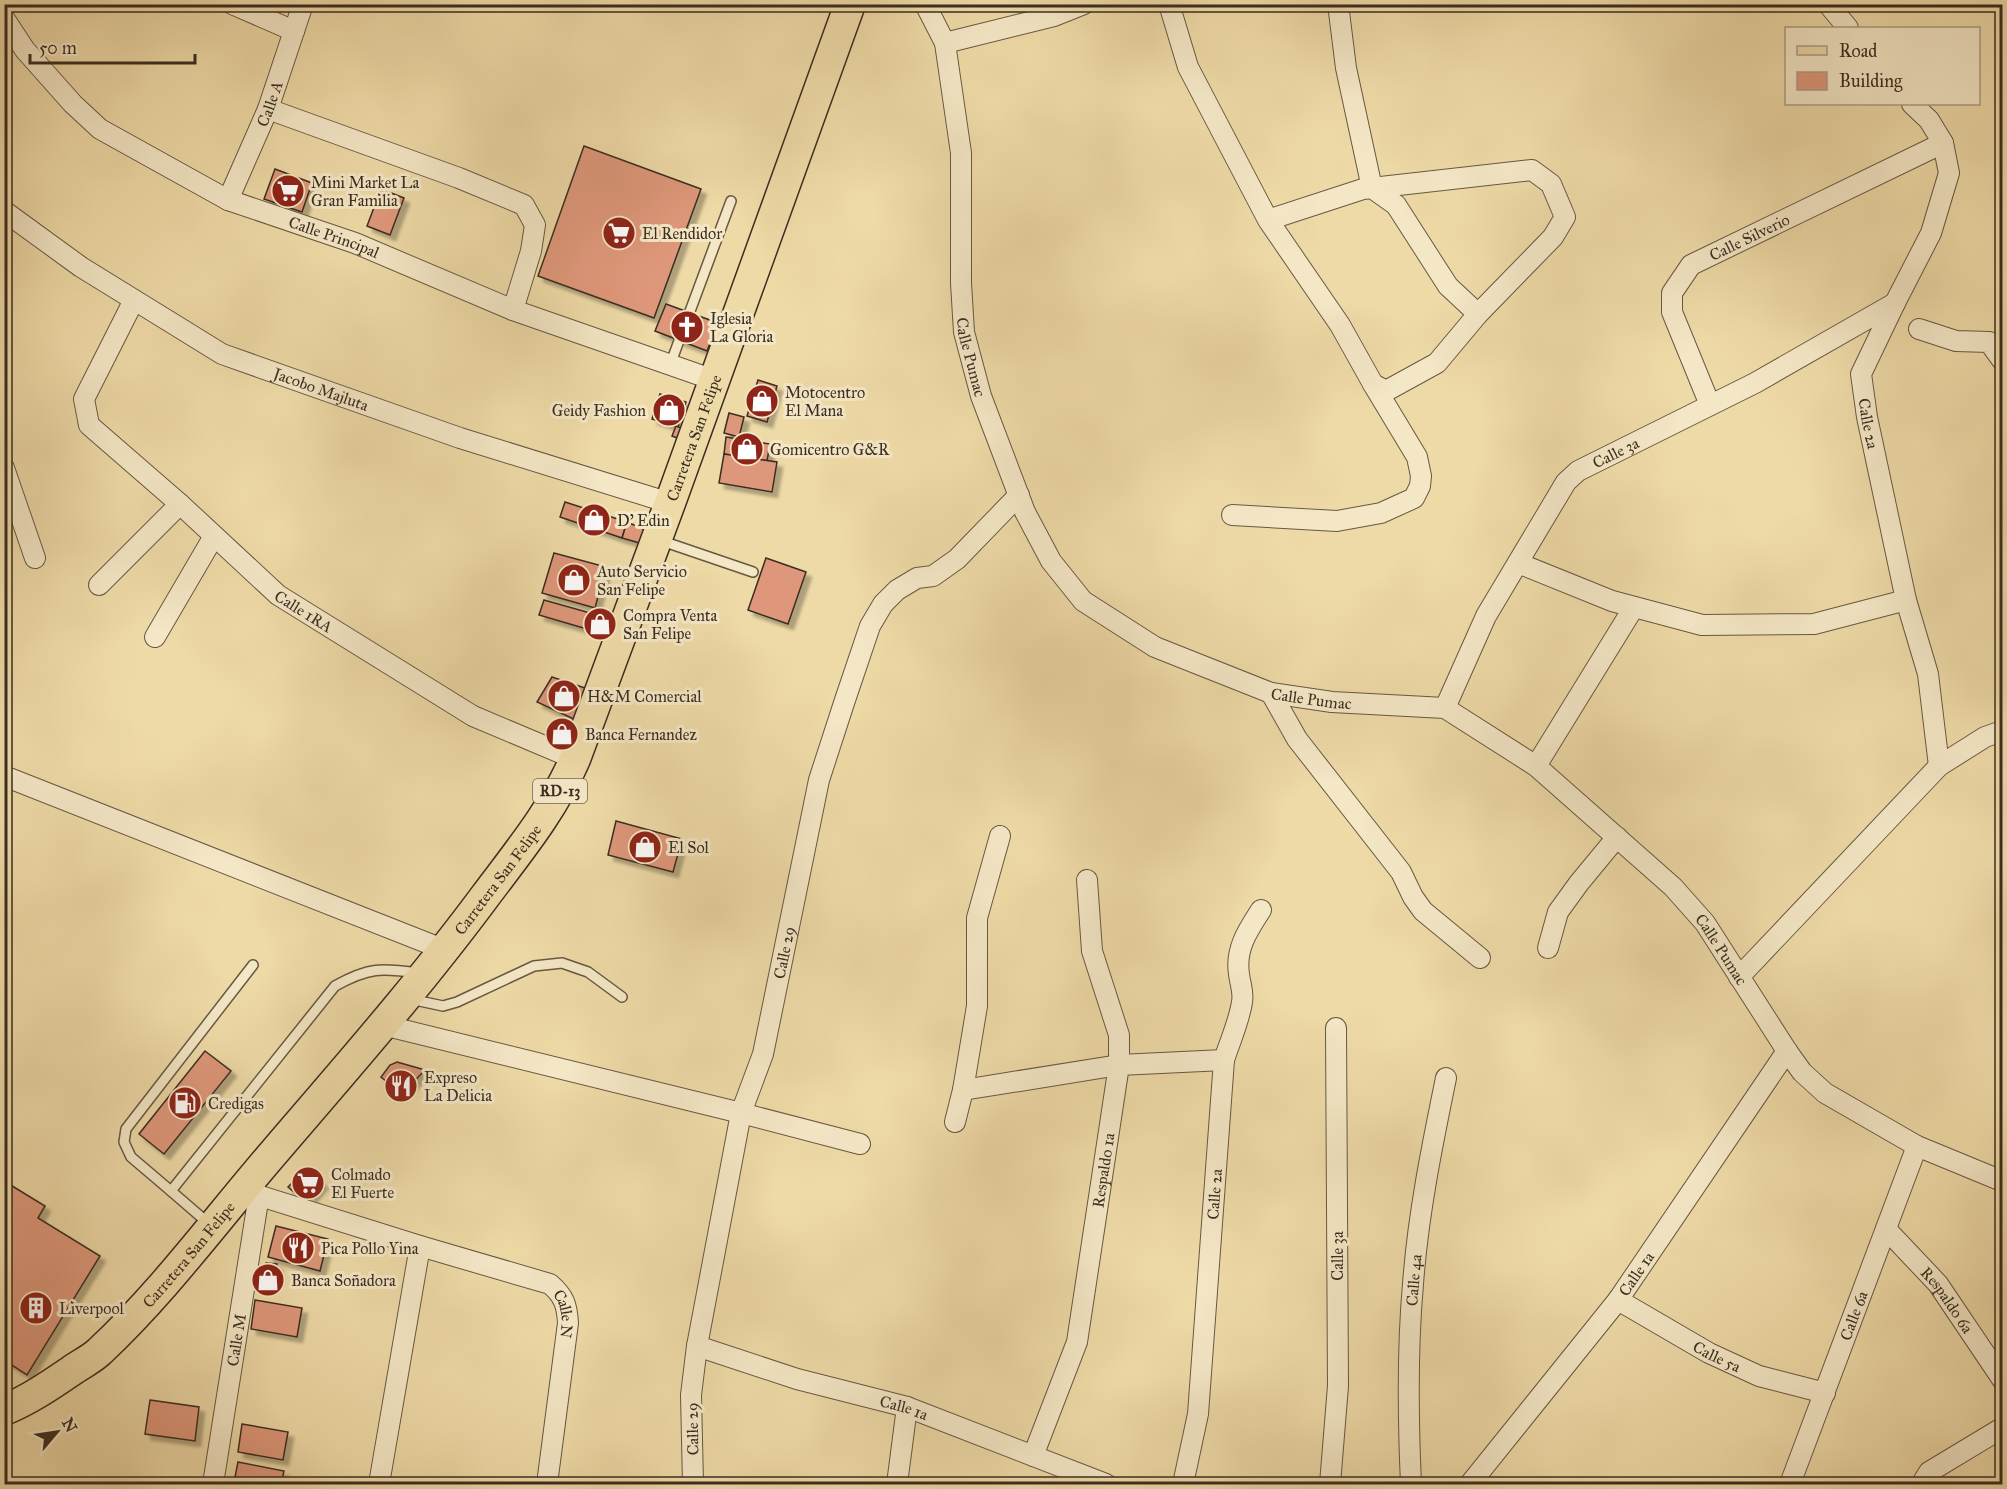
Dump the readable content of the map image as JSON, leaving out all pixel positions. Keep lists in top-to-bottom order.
{
  "streets": {
    "main road": ["Carretera San Felipe", "RD-13"],
    "street": [
      "Calle A",
      "Calle Silverio",
      "Calle Principal",
      "Calle Pumac",
      "Jacobo Majluta",
      "Calle 2a",
      "Calle 3a",
      "Calle 1RA",
      "Calle 29",
      "Respaldo 1a",
      "Calle 1a",
      "Calle 4a",
      "Respaldo 6a",
      "Calle 6a",
      "Calle N",
      "Calle M",
      "Calle 5a"
    ]
  },
  "crossings": [
    ["Calle A", "Calle Principal"],
    ["Calle Silverio", "Calle 2a"],
    ["Calle Silverio", "Calle 3a"],
    ["Calle Principal", "Carretera San Felipe"],
    ["Calle Pumac", "Calle 3a"],
    ["Calle Pumac", "Calle 29"],
    ["Calle Pumac", "Calle 1a"],
    ["Calle Pumac", "Calle 6a"],
    ["Jacobo Majluta", "Carretera San Felipe"],
    ["Jacobo Majluta", "Calle 1RA"],
    ["Calle 2a", "Calle 3a"],
    ["Carretera San Felipe", "Calle 1RA"],
    ["Carretera San Felipe", "Calle N"],
    ["Carretera San Felipe", "Calle M"],
    ["Calle 29", "Calle 1a"],
    ["Respaldo 1a", "Calle 1a"],
    ["Calle 1a", "Calle 5a"],
    ["Respaldo 6a", "Calle 6a"],
    ["Calle 6a", "Calle 5a"],
    ["Calle N", "Calle M"]
  ],
  "places": {
    "supermarket": ["Mini Market La Gran Familia", "El Rendidor", "Colmado El Fuerte"],
    "church": ["Iglesia La Gloria"],
    "shop": [
      "Motocentro El Mana",
      "Geidy Fashion",
      "Gomicentro G&R",
      "D' Edin",
      "Auto Servicio San Felipe",
      "Compra Venta San Felipe",
      "H&M Comercial",
      "Banca Fernandez",
      "El Sol",
      "Banca Soñadora"
    ],
    "restaurant": ["Expreso La Delicia", "Pica Pollo Yina"],
    "fuel station": ["Credigas"],
    "building": ["Liverpool"]
  },
  "legend": ["Road", "Building"],
  "scale_bar": "50 m",
  "north": "top right"
}
